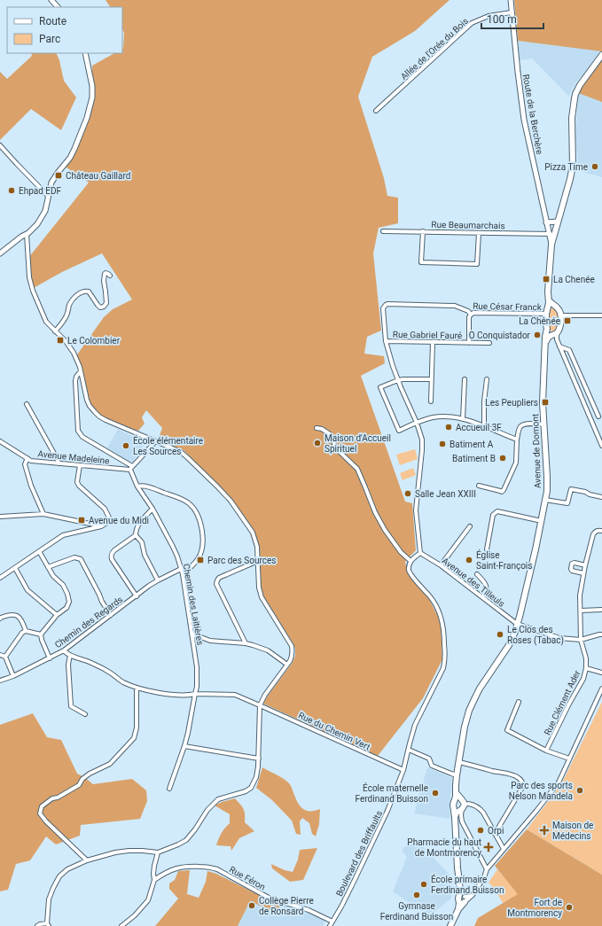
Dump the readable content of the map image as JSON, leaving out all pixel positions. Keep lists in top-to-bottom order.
{
  "streets": {
    "main road": ["Avenue de Domont"],
    "street": [
      "Allée de l'Orée du Bois",
      "Route de la Berchère",
      "Rue Beaumarchais",
      "Rue César Franck",
      "Rue Gabriel Fauré",
      "Avenue Madeleine",
      "Avenue des Tilleuls",
      "Chemin des Laitières",
      "Chemin des Regards",
      "Rue Clément Ader",
      "Rue du Chemin Vert",
      "Boulevard des Briffaults",
      "Rue Féron"
    ]
  },
  "crossings": [
    ["Allée de l'Orée du Bois", "Route de la Berchère"],
    ["Route de la Berchère", "Rue Beaumarchais"],
    ["Route de la Berchère", "Avenue de Domont"],
    ["Rue Beaumarchais", "Avenue de Domont"],
    ["Rue César Franck", "Rue Gabriel Fauré"],
    ["Rue César Franck", "Avenue de Domont"],
    ["Avenue de Domont", "Avenue des Tilleuls"],
    ["Avenue Madeleine", "Chemin des Laitières"],
    ["Avenue des Tilleuls", "Rue Clément Ader"],
    ["Chemin des Laitières", "Chemin des Regards"],
    ["Chemin des Laitières", "Rue du Chemin Vert"],
    ["Chemin des Regards", "Rue du Chemin Vert"],
    ["Rue du Chemin Vert", "Boulevard des Briffaults"],
    ["Boulevard des Briffaults", "Rue Féron"]
  ],
  "places": {
    "other": [
      "Pizza Time",
      "Ehpad EDF",
      "O Conquistador",
      "Accueuil 3F",
      "Maison d'Accueil Spirituel",
      "Batiment A",
      "École élémentaire Les Sources",
      "Batiment B",
      "Salle Jean XXIII",
      "Église Saint-François",
      "Le Clos des Roses (Tabac)",
      "Parc des sports Nelson Mandela",
      "École maternelle Ferdinand Buisson",
      "Orpi",
      "École primaire Ferdinand Buisson",
      "Gymnase Ferdinand Buisson",
      "Collège Pierre de Ronsard",
      "Fort de Montmorency"
    ],
    "transit": [
      "Château Gaillard",
      "La Chenée",
      "La Chênée",
      "Le Colombier",
      "Les Peupliers",
      "Avenue du Midi",
      "Parc des Sources"
    ],
    "health": ["Maison de Médecins", "Pharmacie du haut de Montmorency"]
  },
  "legend": ["Route", "Parc"],
  "scale_bar": "100 m"
}
